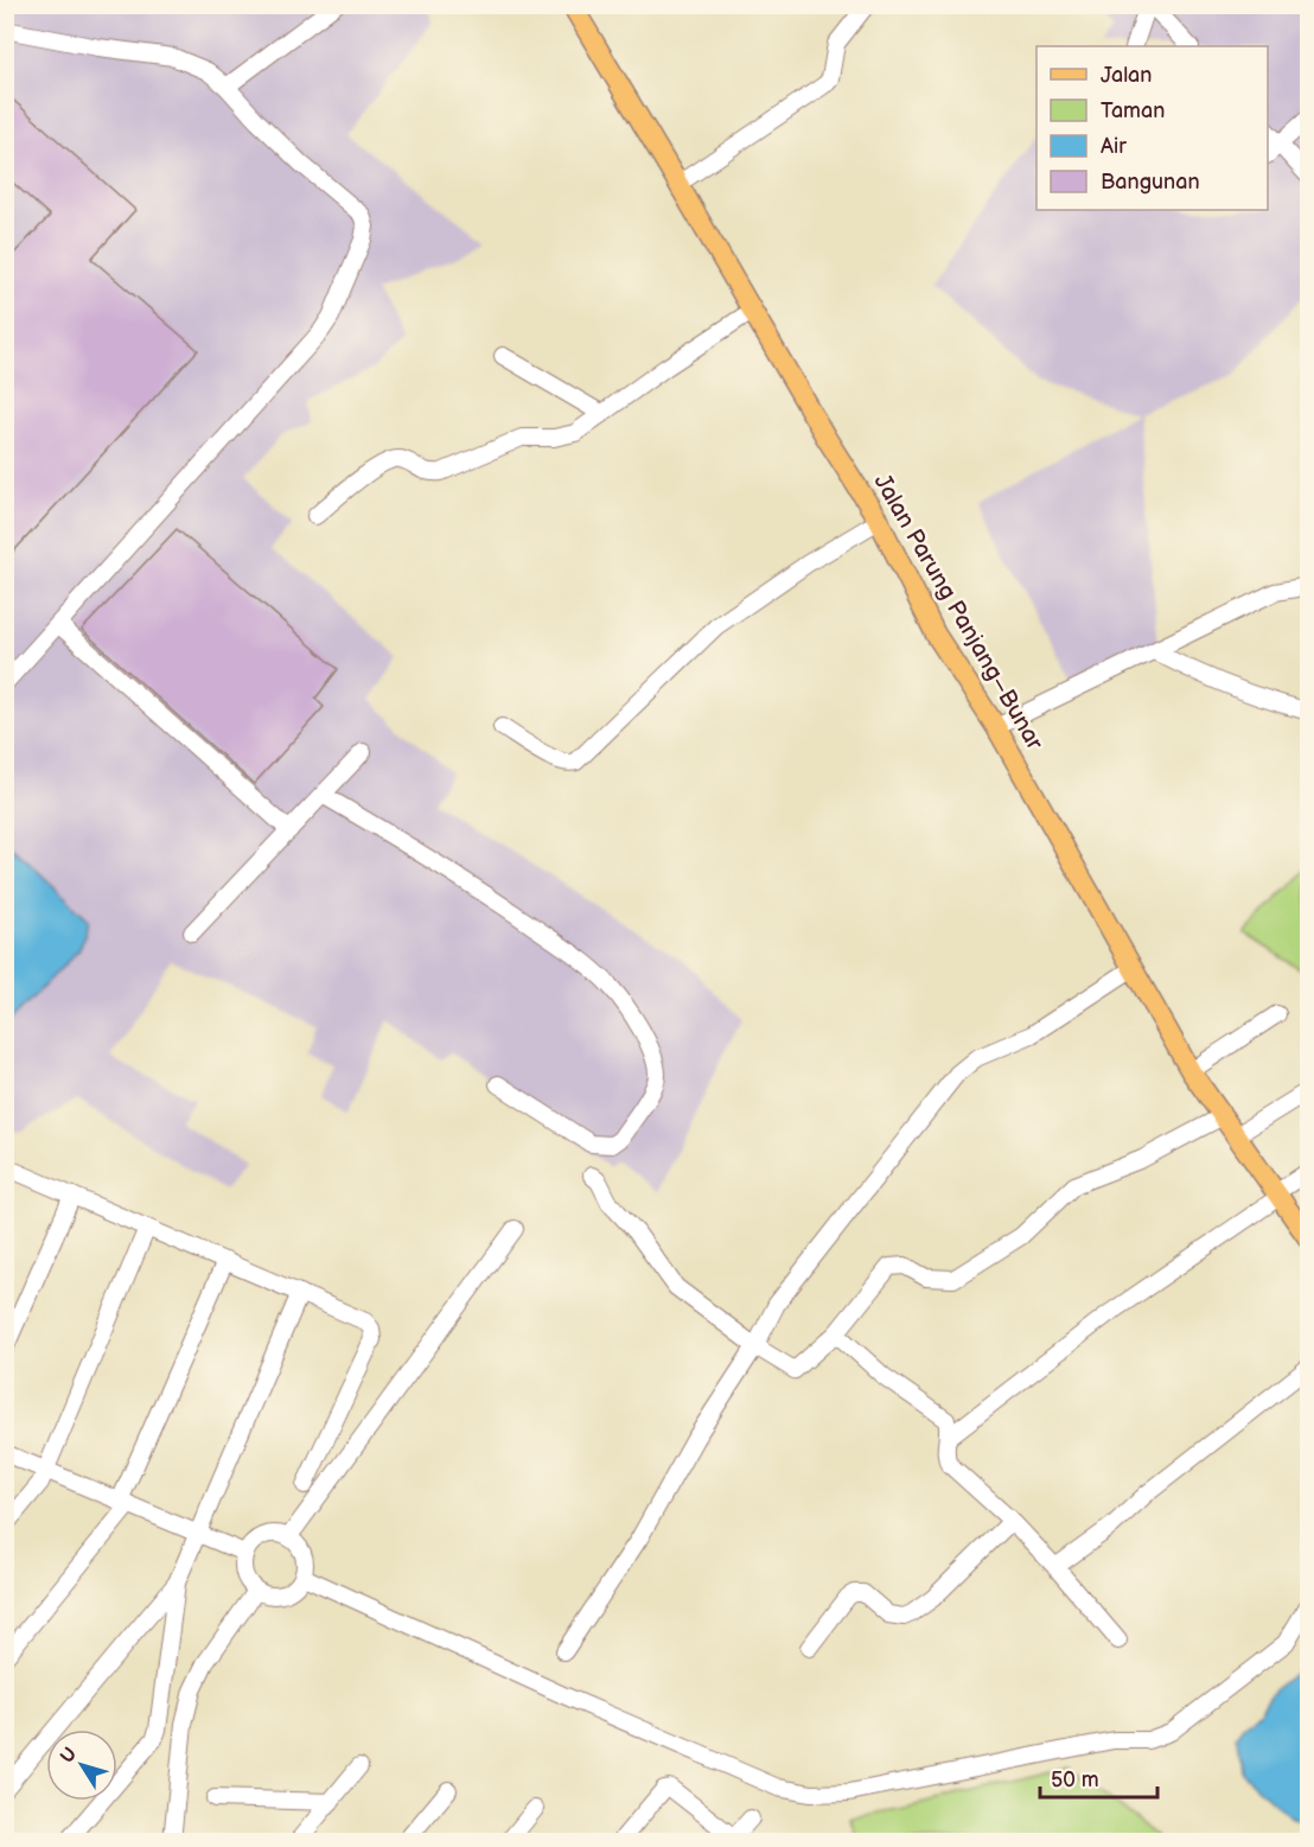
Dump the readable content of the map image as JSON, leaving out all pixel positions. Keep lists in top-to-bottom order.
{
  "streets": {
    "main road": ["Jalan Parung Panjang–Bunar"]
  },
  "legend": [
    "Jalan",
    "Taman",
    "Air",
    "Bangunan"
  ],
  "scale_bar": "50 m",
  "north": "top left"
}
